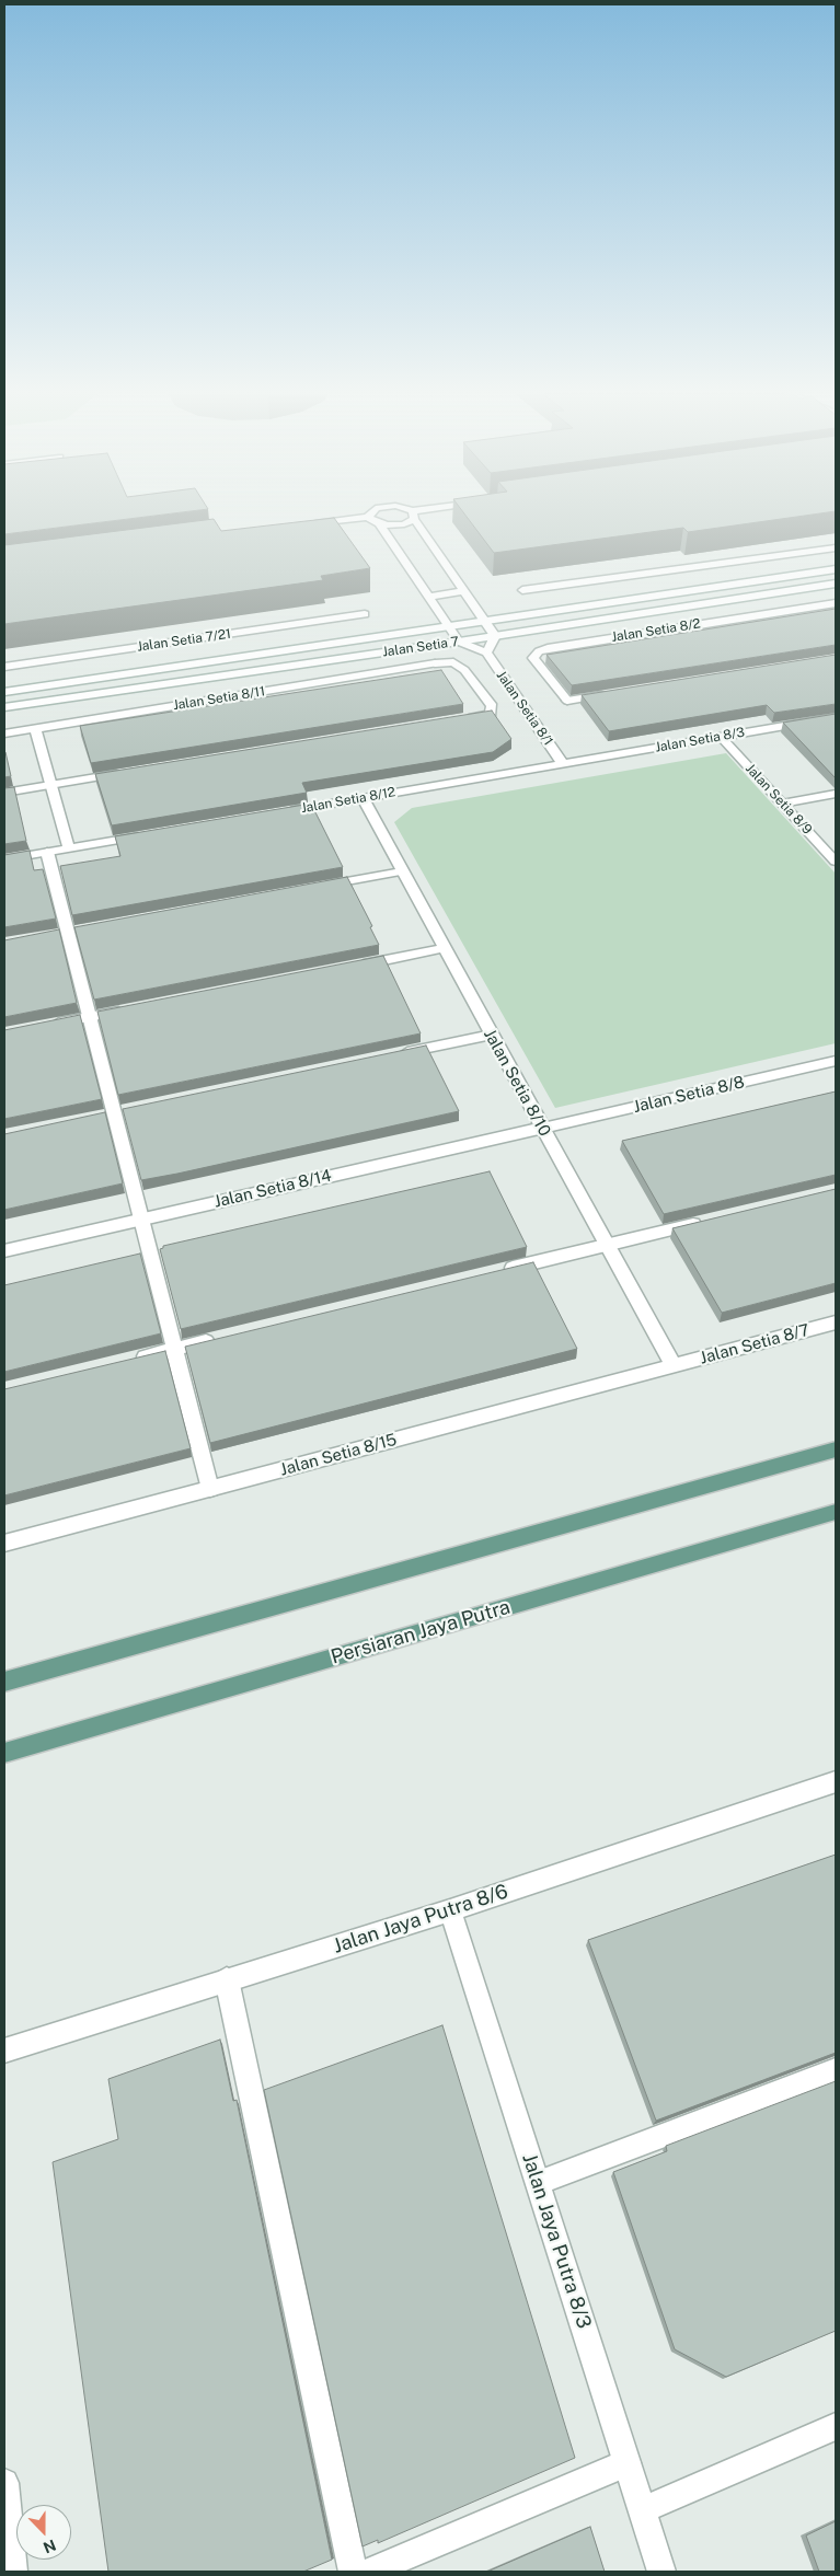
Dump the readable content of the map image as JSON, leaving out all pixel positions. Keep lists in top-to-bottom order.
{
  "streets": {
    "main road": ["Persiaran Jaya Putra"],
    "street": [
      "Jalan Setia 8/2",
      "Jalan Setia 7/21",
      "Jalan Setia 7",
      "Jalan Setia 8/11",
      "Jalan Setia 8/1",
      "Jalan Setia 8/3",
      "Jalan Setia 8/9",
      "Jalan Setia 8/12",
      "Jalan Setia 8/10",
      "Jalan Setia 8/8",
      "Jalan Setia 8/14",
      "Jalan Setia 8/7",
      "Jalan Setia 8/15",
      "Jalan Jaya Putra 8/6",
      "Jalan Jaya Putra 8/3"
    ]
  },
  "crossings": [
    ["Jalan Setia 7", "Jalan Setia 8/1"],
    ["Jalan Setia 8/1", "Jalan Setia 8/3"],
    ["Jalan Setia 8/1", "Jalan Setia 8/12"],
    ["Jalan Setia 8/3", "Jalan Setia 8/9"],
    ["Jalan Setia 8/3", "Jalan Setia 8/12"],
    ["Jalan Setia 8/12", "Jalan Setia 8/10"],
    ["Jalan Setia 8/10", "Jalan Setia 8/8"],
    ["Jalan Setia 8/10", "Jalan Setia 8/14"],
    ["Jalan Setia 8/10", "Jalan Setia 8/7"],
    ["Jalan Setia 8/10", "Jalan Setia 8/15"],
    ["Jalan Setia 8/8", "Jalan Setia 8/14"],
    ["Jalan Setia 8/7", "Jalan Setia 8/15"],
    ["Jalan Jaya Putra 8/6", "Jalan Jaya Putra 8/3"]
  ],
  "north": "bottom"
}
